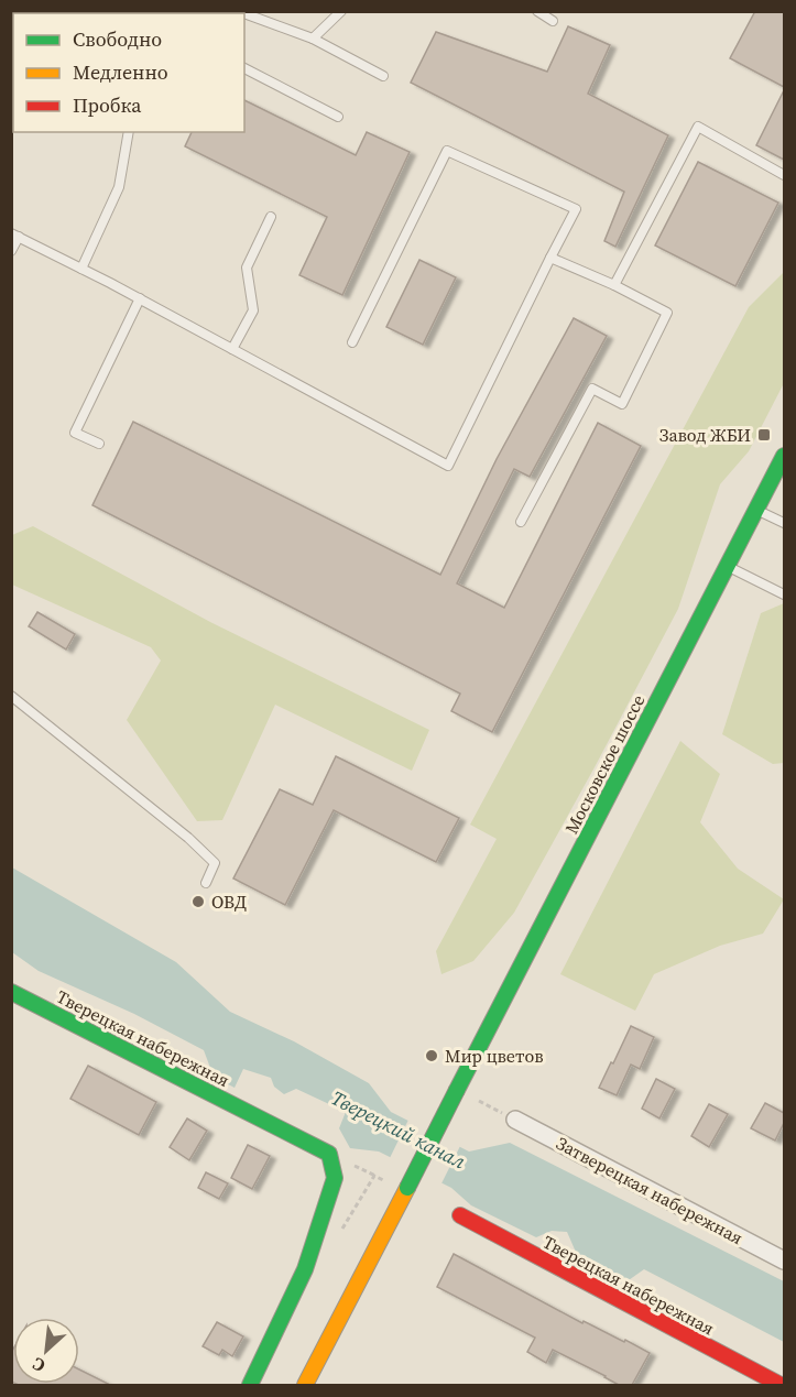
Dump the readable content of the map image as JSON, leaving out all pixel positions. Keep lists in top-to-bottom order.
{
  "streets": {
    "main road": ["Московское шоссе", "Тверецкая набережная"],
    "street": ["Затверецкая набережная"]
  },
  "water": ["Тверецкий канал"],
  "places": {
    "transit": ["Завод ЖБИ"],
    "other": ["ОВД", "Мир цветов"]
  },
  "legend": ["Свободно", "Медленно", "Пробка"],
  "north": "bottom left"
}
